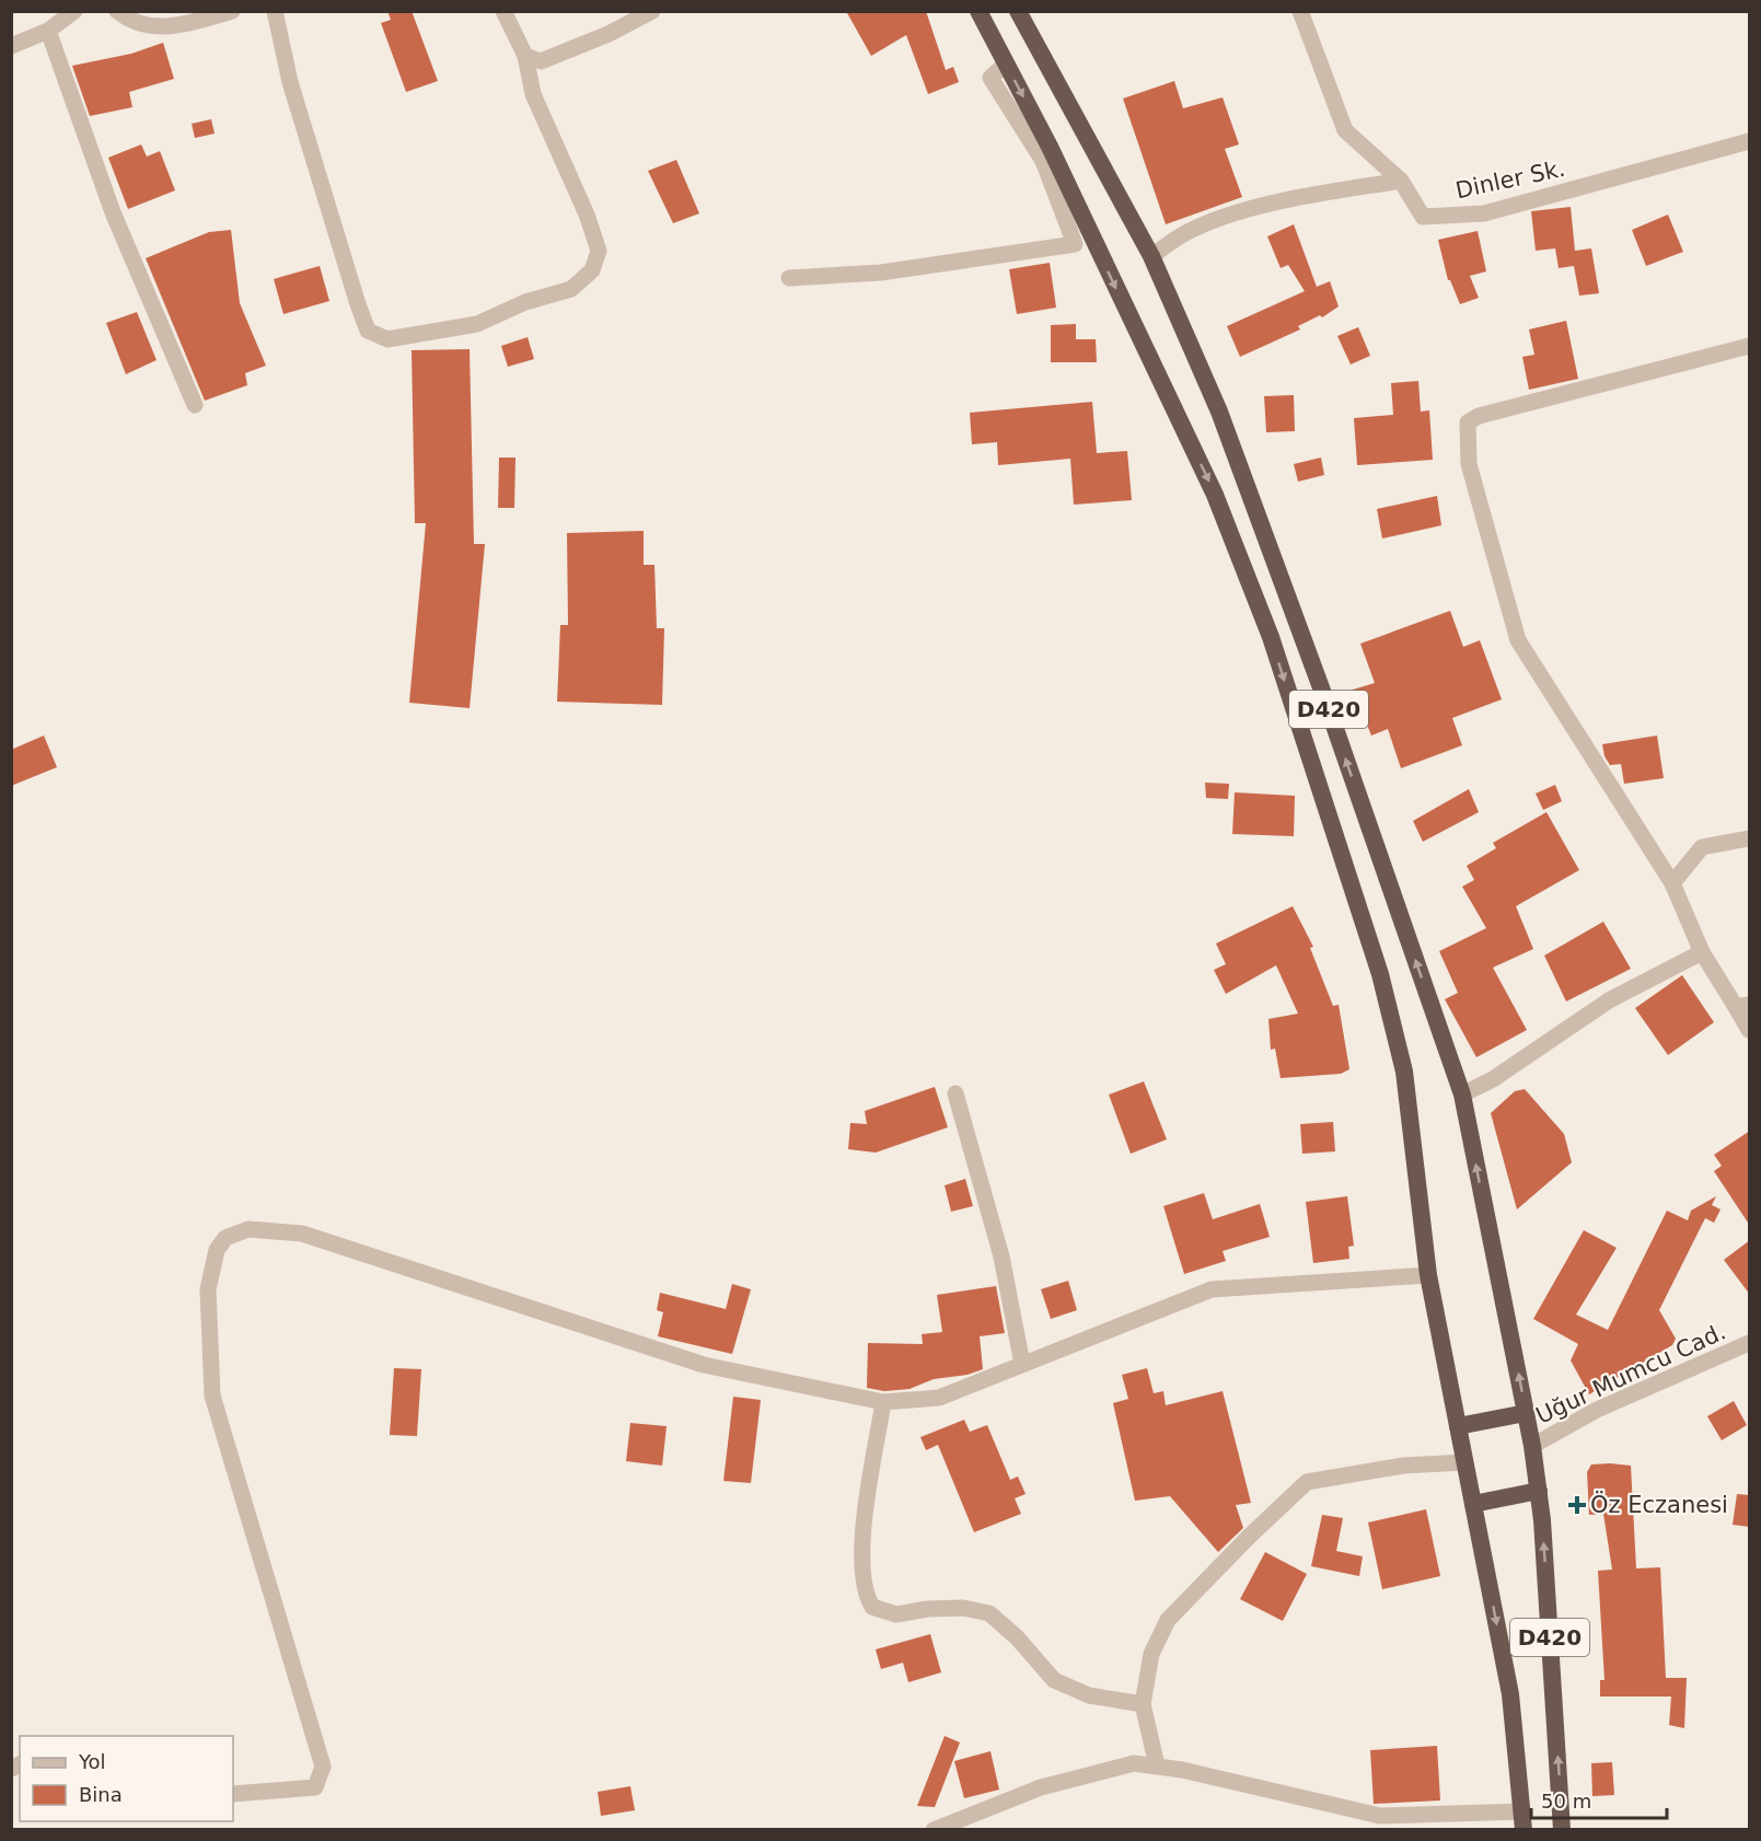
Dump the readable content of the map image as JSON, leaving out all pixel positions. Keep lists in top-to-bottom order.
{
  "streets": {
    "highway": ["D420"],
    "street": ["Dinler Sk.", "Uğur Mumcu Cad."]
  },
  "crossings": [
    ["D420", "Uğur Mumcu Cad."]
  ],
  "places": {
    "health": ["Öz Eczanesi"]
  },
  "legend": ["Yol", "Bina"],
  "scale_bar": "50 m"
}
